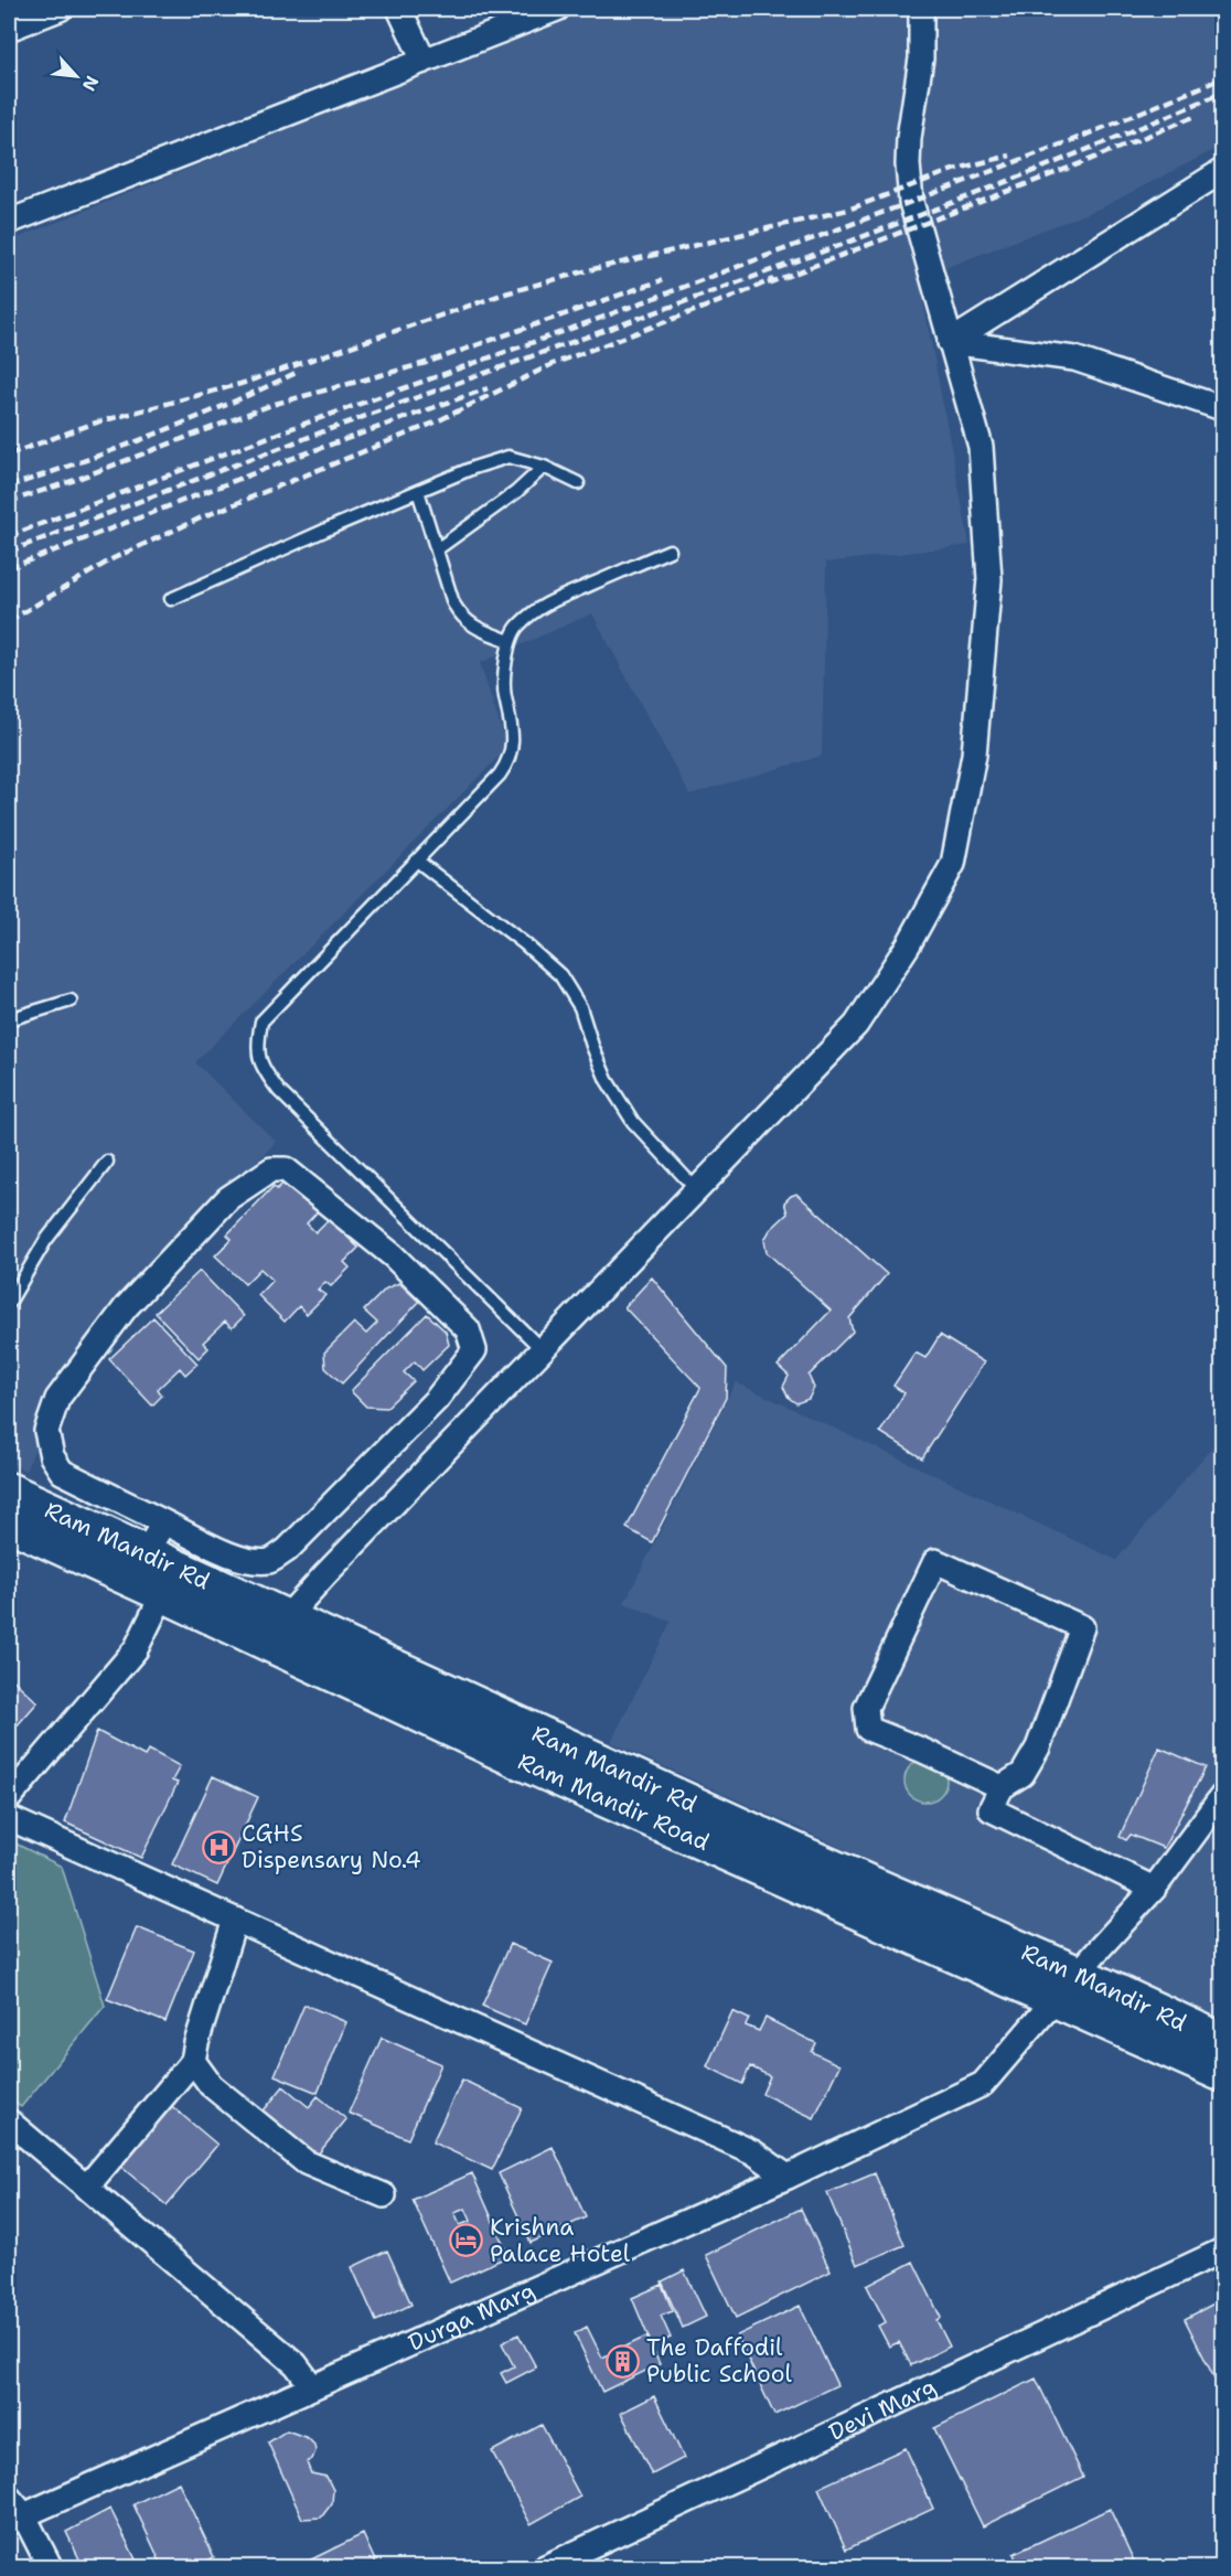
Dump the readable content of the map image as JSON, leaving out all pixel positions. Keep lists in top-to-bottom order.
{
  "streets": {
    "main road": ["Ram Mandir Rd"],
    "street": ["Durga Marg", "Devi Marg"]
  },
  "crossings": [
    ["Ram Mandir Rd", "Durga Marg"]
  ],
  "places": {
    "hospital": ["CGHS Dispensary No.4"],
    "hotel": ["Krishna Palace Hotel"],
    "building": ["The Daffodil Public School"]
  },
  "north": "bottom right"
}
